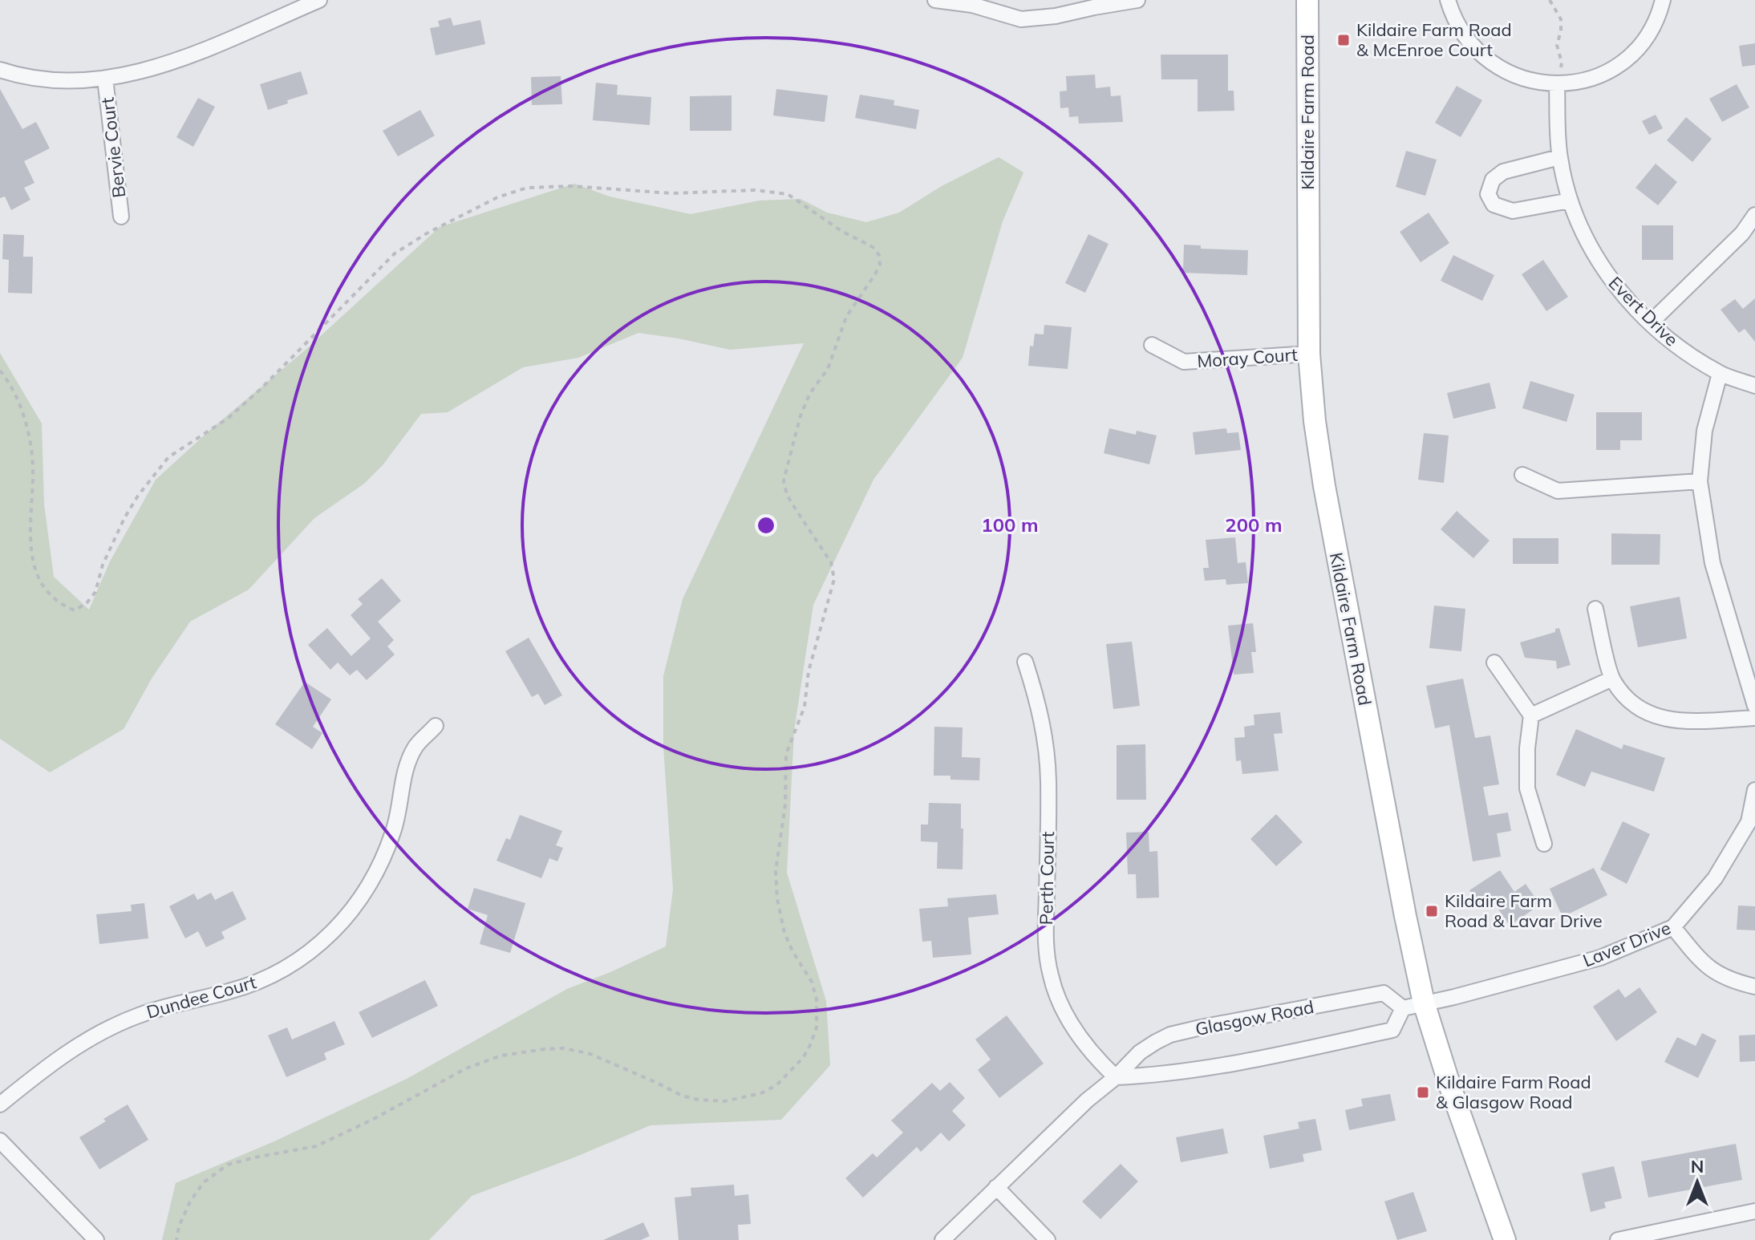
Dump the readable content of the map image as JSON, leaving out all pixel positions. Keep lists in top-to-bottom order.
{
  "streets": {
    "main road": ["Kildaire Farm Road"],
    "street": [
      "Bervie Court",
      "Evert Drive",
      "Moray Court",
      "Perth Court",
      "Laver Drive",
      "Dundee Court",
      "Glasgow Road"
    ]
  },
  "crossings": [
    ["Kildaire Farm Road", "Moray Court"],
    ["Kildaire Farm Road", "Laver Drive"],
    ["Perth Court", "Glasgow Road"]
  ],
  "places": {
    "transit": ["Kildaire Farm Road & McEnroe Court", "Kildaire Farm Road & Lavar Drive", "Kildaire Farm Road & Glasgow Road"]
  },
  "north": "top",
  "rings": ["100 m", "200 m"]
}
